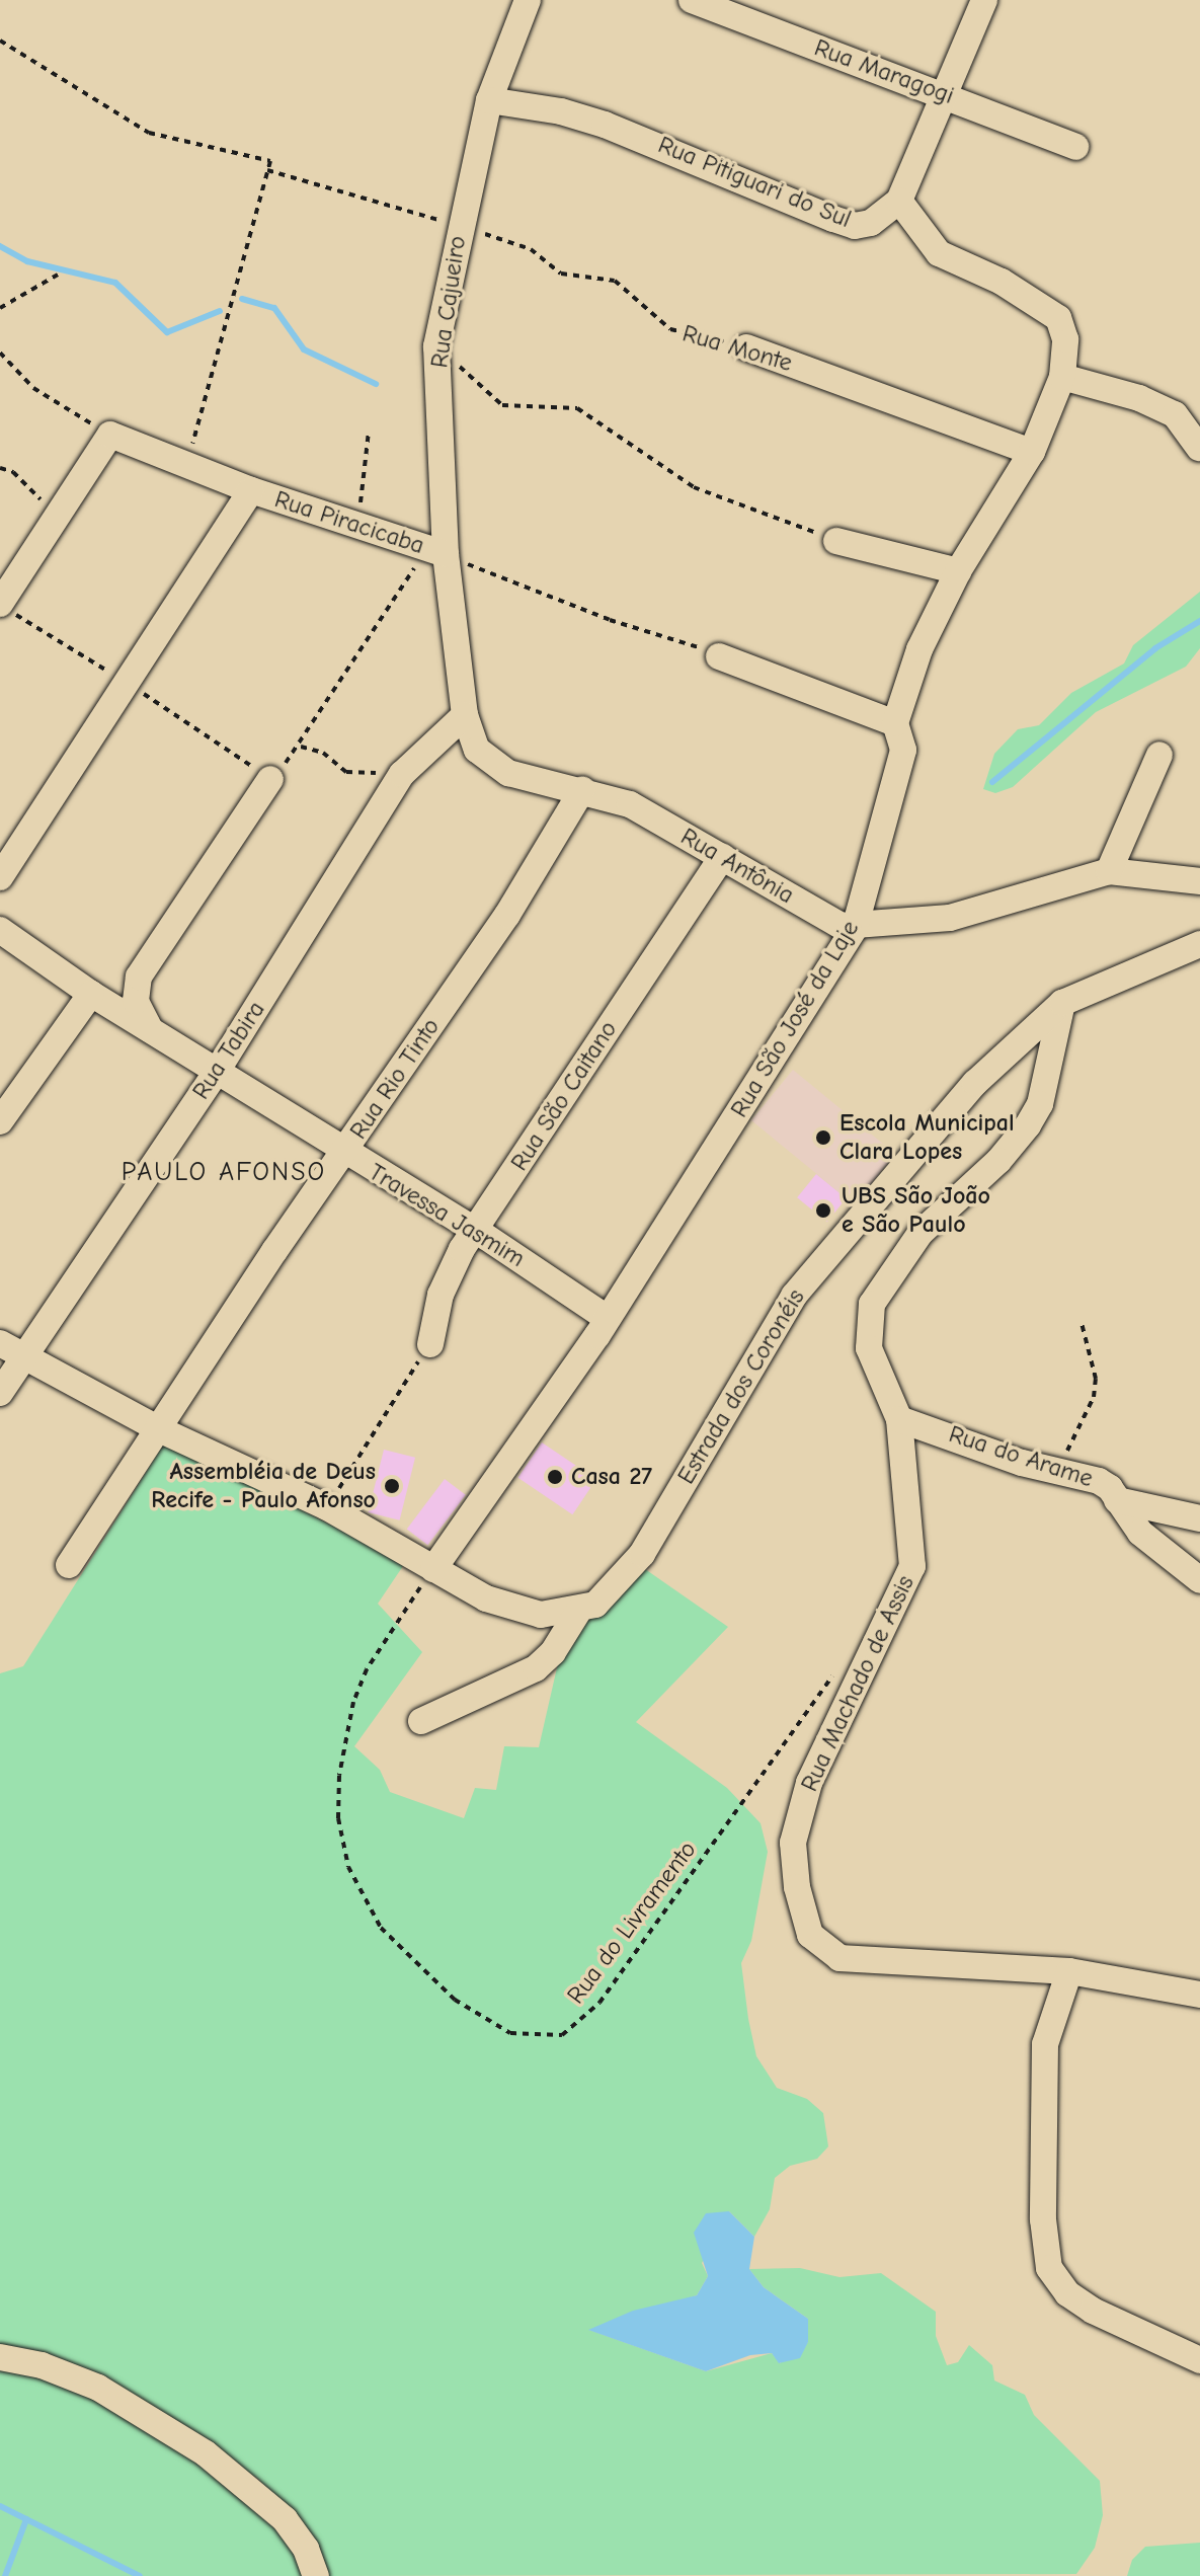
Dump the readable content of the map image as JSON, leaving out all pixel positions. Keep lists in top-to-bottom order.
{
  "streets": {
    "street": [
      "Rua Maragogi",
      "Rua Pitiguari do Sul",
      "Rua Cajueiro",
      "Rua Monte",
      "Rua Piracicaba",
      "Rua Antônia",
      "Rua São José da Laje",
      "Rua Tabira",
      "Rua Rio Tinto",
      "Rua São Caitano",
      "Travessa Jasmim",
      "Estrada dos Coronéis",
      "Rua do Arame",
      "Rua Machado de Assis"
    ],
    "path": ["Rua do Livramento"]
  },
  "crossings": [
    ["Rua Pitiguari do Sul", "Rua Cajueiro"],
    ["Rua Cajueiro", "Rua Monte"],
    ["Rua Cajueiro", "Rua Piracicaba"],
    ["Rua Cajueiro", "Rua Antônia"],
    ["Rua Monte", "Rua São José da Laje"],
    ["Rua Piracicaba", "Rua Antônia"],
    ["Rua Antônia", "Rua São José da Laje"],
    ["Rua Antônia", "Rua Tabira"],
    ["Rua Antônia", "Rua Rio Tinto"],
    ["Rua Antônia", "Rua São Caitano"],
    ["Rua São José da Laje", "Travessa Jasmim"],
    ["Rua São José da Laje", "Rua do Livramento"],
    ["Rua Tabira", "Travessa Jasmim"],
    ["Rua Rio Tinto", "Travessa Jasmim"],
    ["Rua São Caitano", "Travessa Jasmim"],
    ["Estrada dos Coronéis", "Rua Machado de Assis"],
    ["Rua do Arame", "Rua Machado de Assis"]
  ],
  "districts": ["PAULO AFONSO"],
  "places": [
    "Escola Municipal Clara Lopes",
    "UBS São João e São Paulo",
    "Casa 27",
    "Assembléia de Deus Recife - Paulo Afonso"
  ]
}
